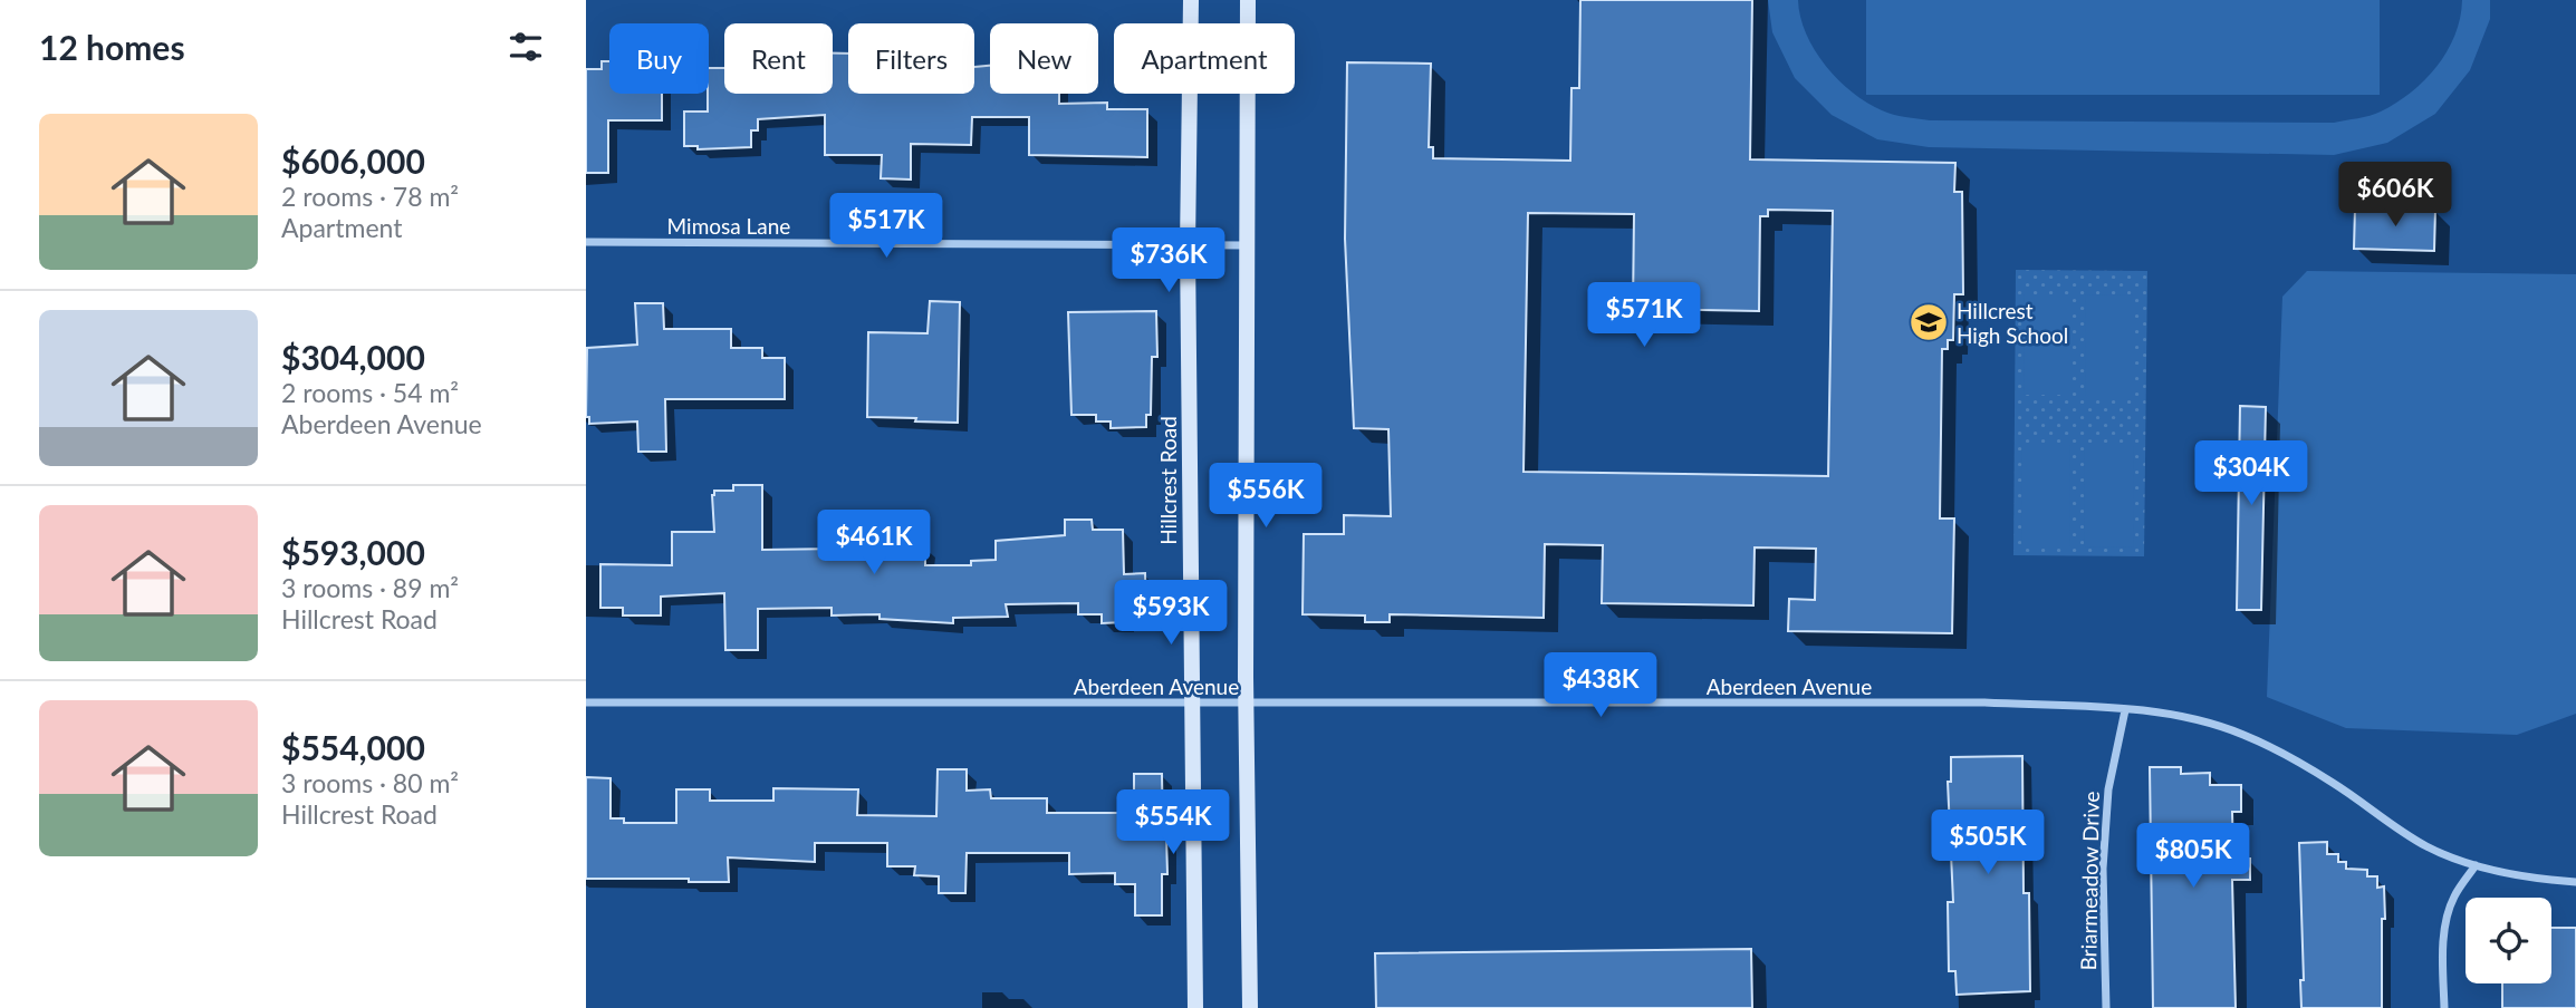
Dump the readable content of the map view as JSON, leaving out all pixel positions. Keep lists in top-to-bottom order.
{
  "streets": {
    "main road": ["Hillcrest Road"],
    "street": ["Mimosa Lane", "Aberdeen Avenue", "Briarmeadow Drive"]
  },
  "crossings": [
    ["Mimosa Lane", "Hillcrest Road"],
    ["Hillcrest Road", "Aberdeen Avenue"],
    ["Aberdeen Avenue", "Briarmeadow Drive"]
  ],
  "places": {
    "school or university": ["Hillcrest High School"]
  },
  "page": {
    "heading": "12 homes",
    "chip": [
      "Buy",
      "Rent",
      "Filters",
      "New",
      "Apartment"
    ],
    "list": [
      {
        "name": "$606,000",
        "note": "2 rooms · 78 m² · Apartment"
      },
      {
        "name": "$304,000",
        "note": "2 rooms · 54 m² · Aberdeen Avenue"
      },
      {
        "name": "$593,000",
        "note": "3 rooms · 89 m² · Hillcrest Road"
      },
      {
        "name": "$554,000",
        "note": "3 rooms · 80 m² · Hillcrest Road"
      }
    ],
    "price": [
      "$606K",
      "$517K",
      "$736K",
      "$571K",
      "$304K",
      "$556K",
      "$461K",
      "$593K",
      "$438K",
      "$554K",
      "$505K",
      "$805K"
    ]
  }
}
